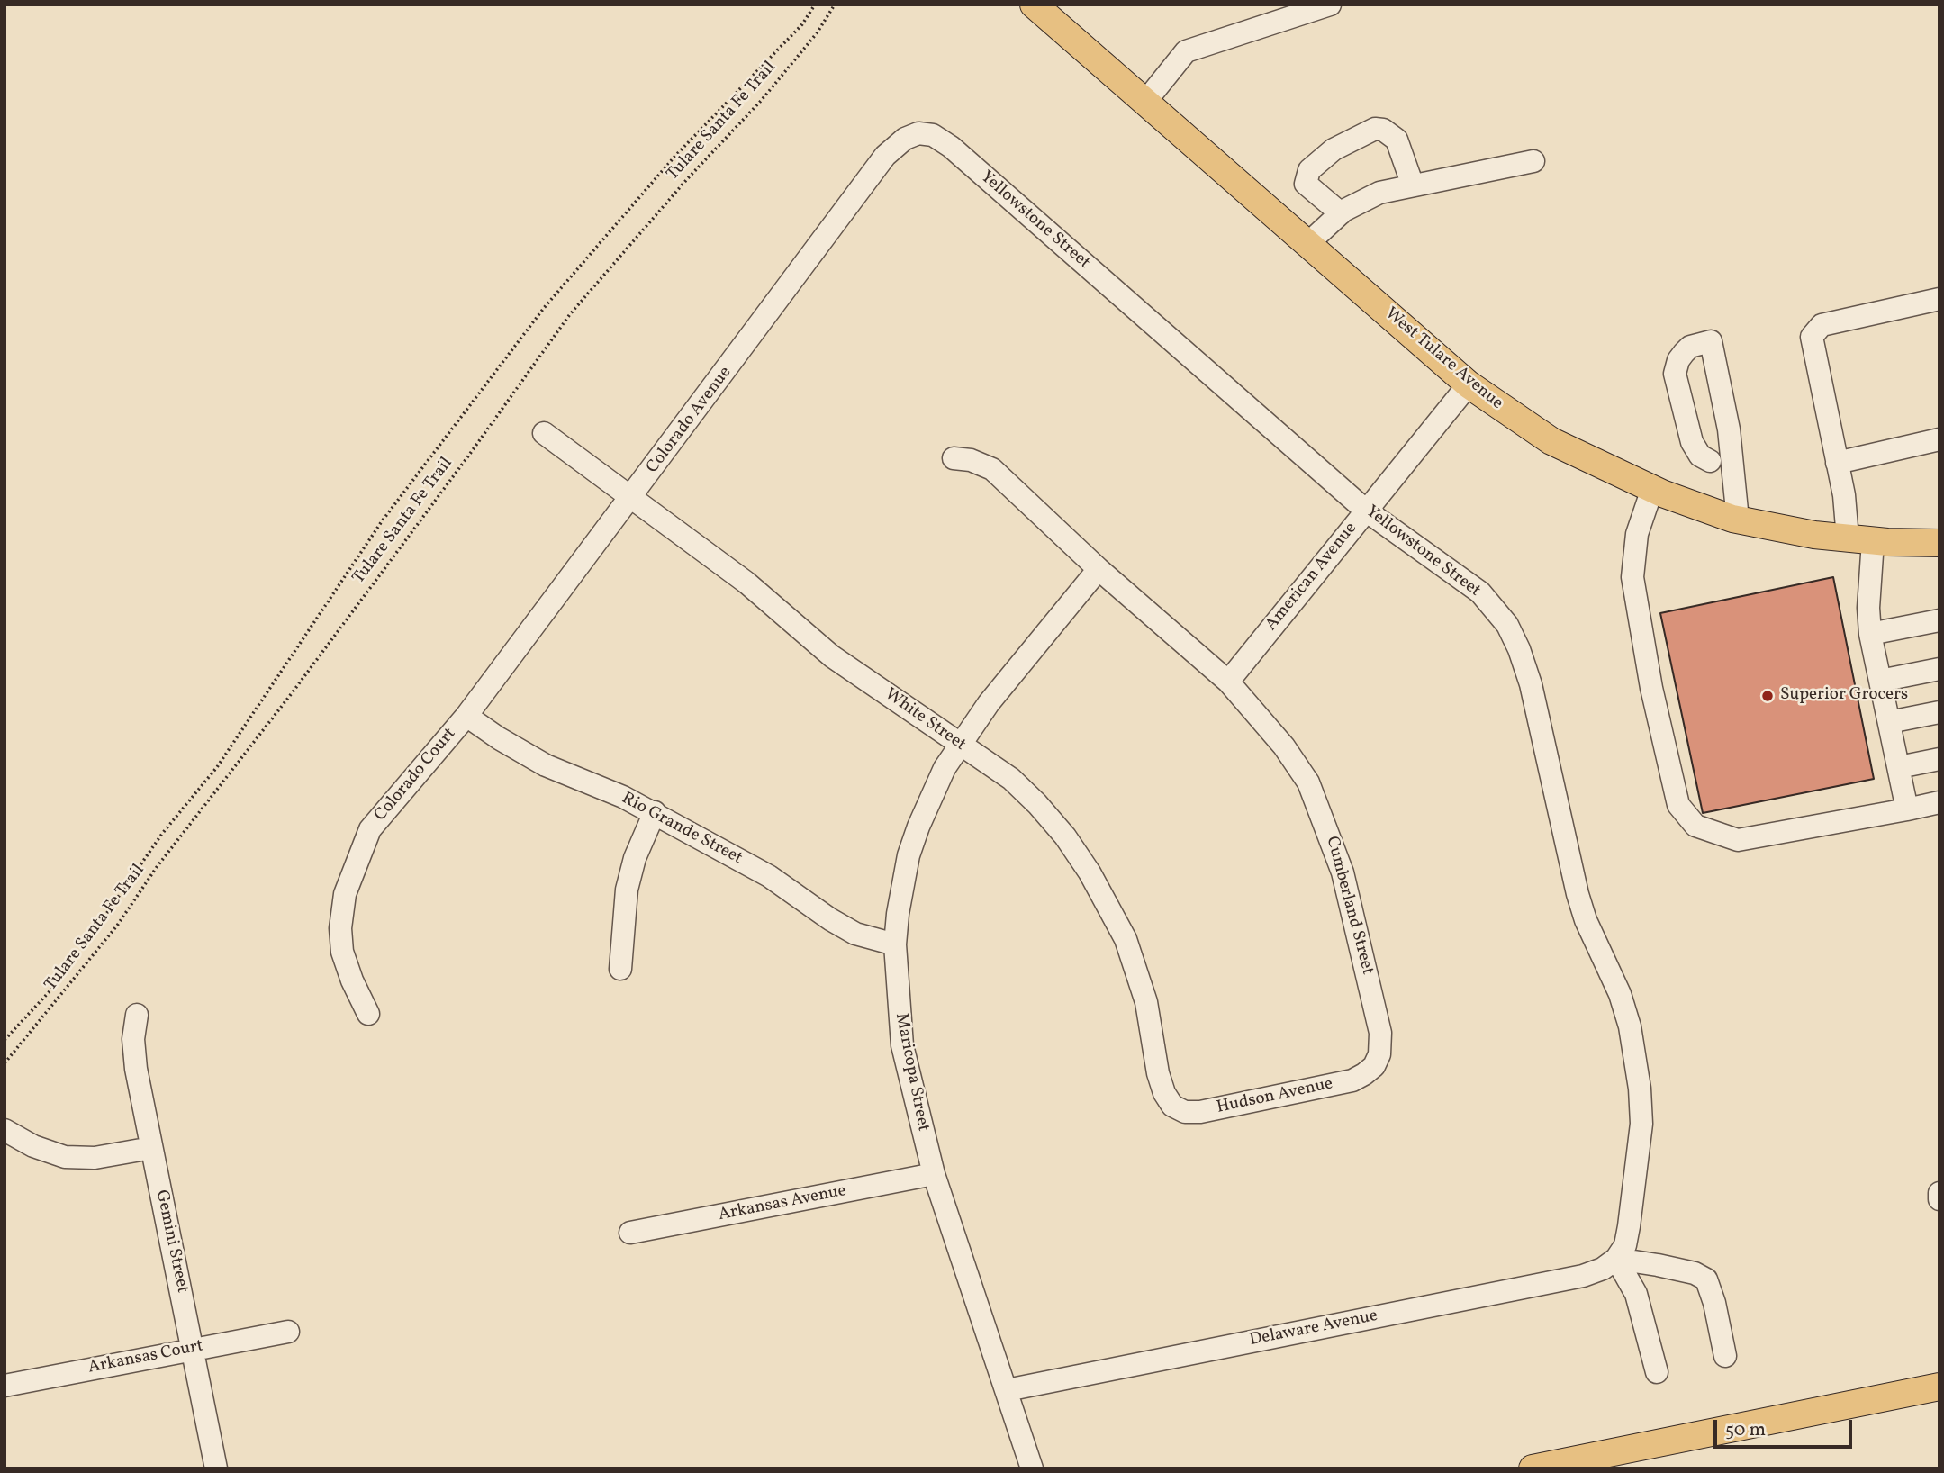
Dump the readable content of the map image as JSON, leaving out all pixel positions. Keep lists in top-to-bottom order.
{
  "streets": {
    "main road": ["West Tulare Avenue"],
    "street": [
      "Yellowstone Street",
      "Colorado Avenue",
      "American Avenue",
      "White Street",
      "Colorado Court",
      "Rio Grande Street",
      "Cumberland Street",
      "Maricopa Street",
      "Hudson Avenue",
      "Arkansas Avenue",
      "Gemini Street",
      "Delaware Avenue",
      "Arkansas Court"
    ],
    "path": ["Tulare Santa Fe Trail"]
  },
  "crossings": [
    ["Yellowstone Street", "Colorado Avenue"],
    ["Yellowstone Street", "American Avenue"],
    ["Yellowstone Street", "Delaware Avenue"],
    ["West Tulare Avenue", "American Avenue"],
    ["Colorado Avenue", "White Street"],
    ["Colorado Avenue", "Colorado Court"],
    ["Colorado Avenue", "Rio Grande Street"],
    ["American Avenue", "Cumberland Street"],
    ["White Street", "Maricopa Street"],
    ["White Street", "Hudson Avenue"],
    ["Colorado Court", "Rio Grande Street"],
    ["Rio Grande Street", "Maricopa Street"],
    ["Cumberland Street", "Maricopa Street"],
    ["Cumberland Street", "Hudson Avenue"],
    ["Maricopa Street", "Arkansas Avenue"],
    ["Maricopa Street", "Delaware Avenue"],
    ["Gemini Street", "Arkansas Court"]
  ],
  "places": ["Superior Grocers"],
  "scale_bar": "50 m"
}
